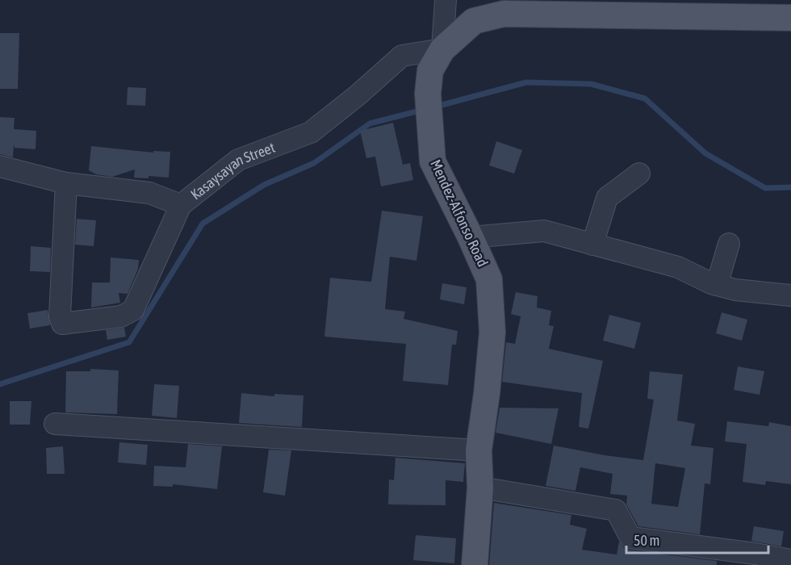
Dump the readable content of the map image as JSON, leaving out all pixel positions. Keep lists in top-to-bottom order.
{
  "streets": {
    "main road": ["Mendez-Alfonso Road"],
    "street": ["Kasaysayan Street"]
  },
  "crossings": [
    ["Kasaysayan Street", "Mendez-Alfonso Road"]
  ],
  "scale_bar": "50 m"
}
